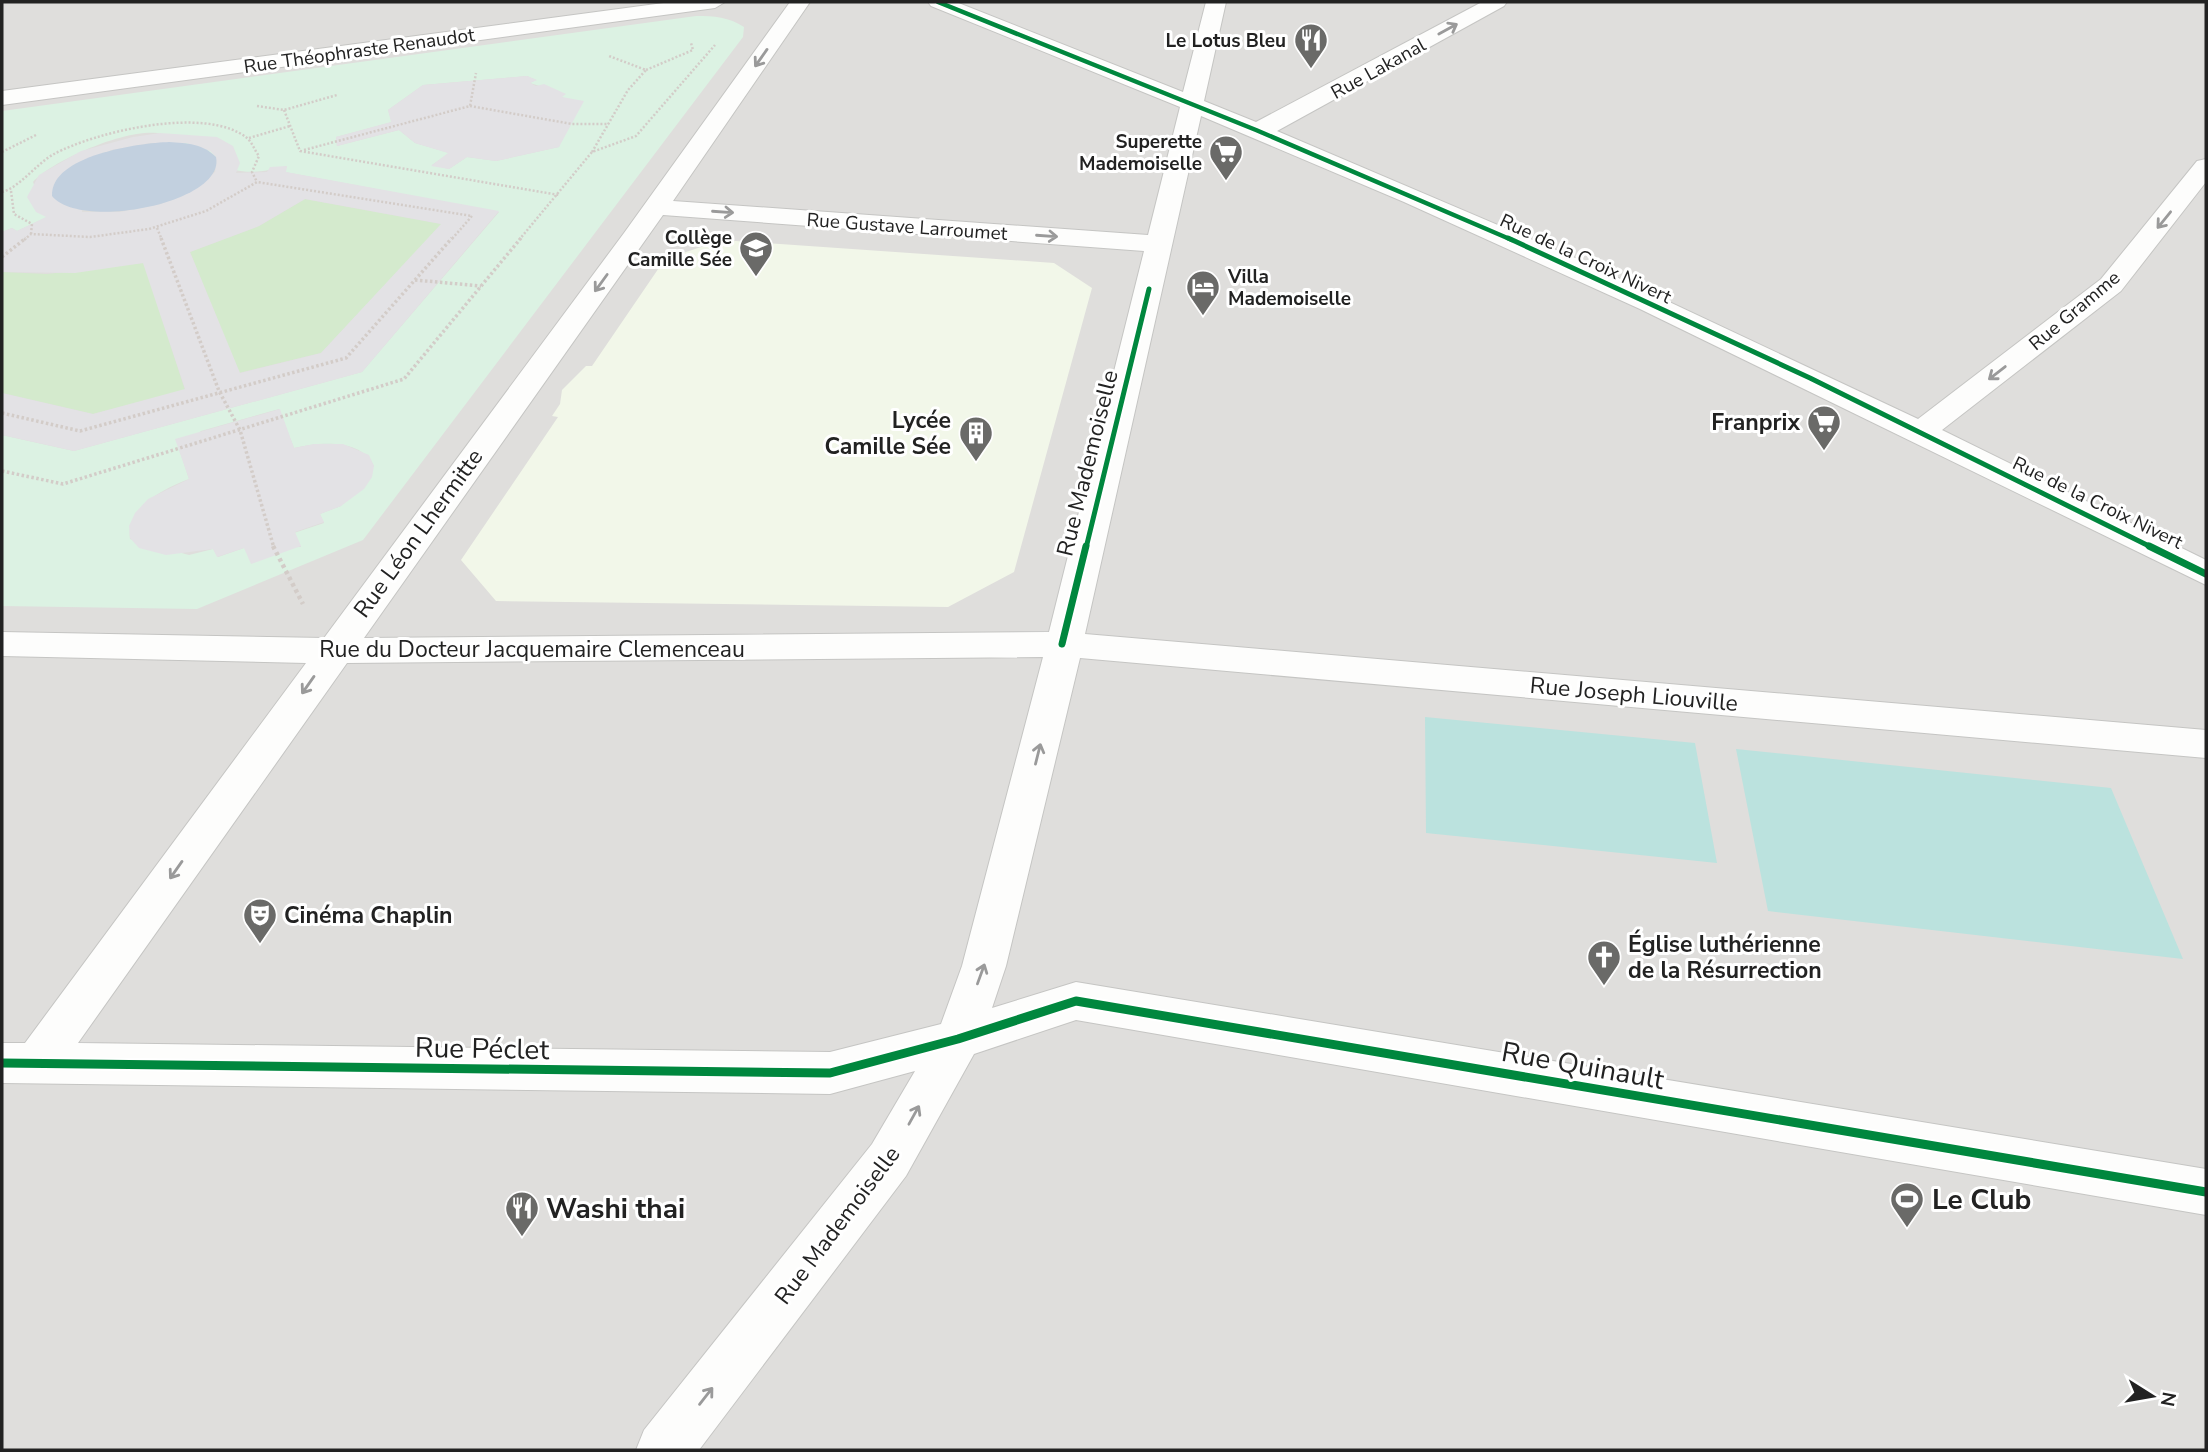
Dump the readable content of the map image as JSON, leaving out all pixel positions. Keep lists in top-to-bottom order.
{
  "streets": {
    "street": [
      "Rue Théophraste Renaudot",
      "Rue Lakanal",
      "Rue Gustave Larroumet",
      "Rue de la Croix Nivert",
      "Rue Gramme",
      "Rue Mademoiselle",
      "Rue Léon Lhermitte",
      "Rue du Docteur Jacquemaire Clemenceau",
      "Rue Joseph Liouville",
      "Rue Péclet",
      "Rue Quinault"
    ]
  },
  "crossings": [
    ["Rue Lakanal", "Rue de la Croix Nivert"],
    ["Rue Gustave Larroumet", "Rue Mademoiselle"],
    ["Rue Gustave Larroumet", "Rue Léon Lhermitte"],
    ["Rue de la Croix Nivert", "Rue Gramme"],
    ["Rue de la Croix Nivert", "Rue Mademoiselle"],
    ["Rue Mademoiselle", "Rue du Docteur Jacquemaire Clemenceau"],
    ["Rue Mademoiselle", "Rue Joseph Liouville"],
    ["Rue Mademoiselle", "Rue Péclet"],
    ["Rue Mademoiselle", "Rue Quinault"],
    ["Rue Léon Lhermitte", "Rue du Docteur Jacquemaire Clemenceau"],
    ["Rue Léon Lhermitte", "Rue Péclet"],
    ["Rue du Docteur Jacquemaire Clemenceau", "Rue Joseph Liouville"],
    ["Rue Péclet", "Rue Quinault"]
  ],
  "one_way": [
    "Rue Lakanal",
    "Rue Gustave Larroumet",
    "Rue Gramme",
    "Rue Mademoiselle",
    "Rue Léon Lhermitte"
  ],
  "places": {
    "restaurant": ["Le Lotus Bleu", "Washi thai"],
    "supermarket": ["Superette Mademoiselle", "Franprix"],
    "school or university": ["Collège Camille Sée"],
    "hotel": ["Villa Mademoiselle"],
    "building": ["Lycée Camille Sée"],
    "theatre": ["Cinéma Chaplin"],
    "church": ["Église luthérienne de la Résurrection"],
    "sports": ["Le Club"]
  },
  "north": "right"
}
